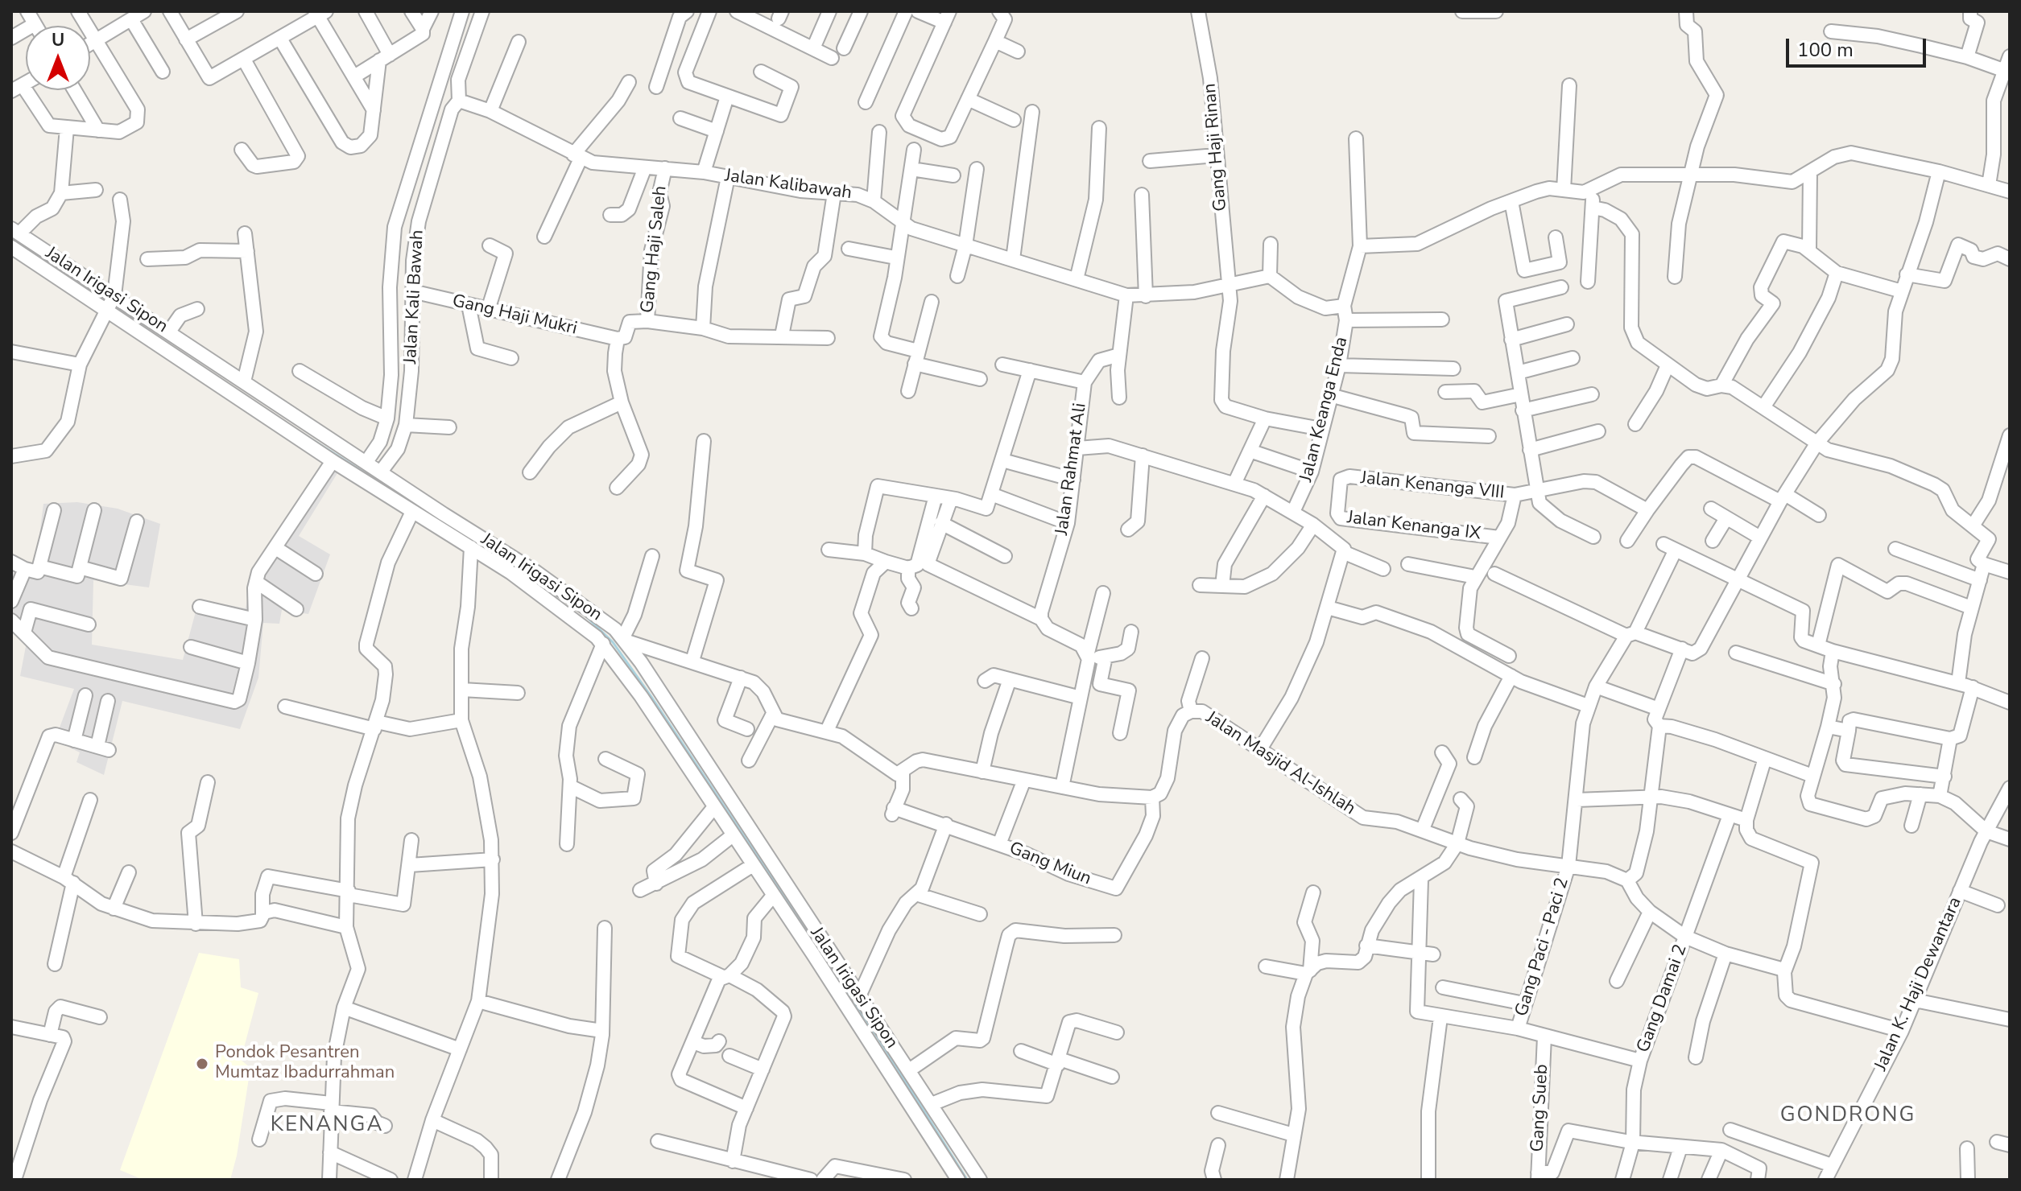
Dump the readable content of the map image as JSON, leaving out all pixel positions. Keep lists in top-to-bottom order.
{
  "streets": {
    "street": [
      "Gang Haji Rinan",
      "Jalan Kalibawah",
      "Gang Haji Saleh",
      "Jalan Irigasi Sipon",
      "Jalan Kali Bawah",
      "Gang Haji Mukri",
      "Jalan Keanga Enda",
      "Jalan Rahmat Ali",
      "Jalan Kenanga VIII",
      "Jalan Kenanga IX",
      "Jalan Masjid Al-Ishlah",
      "Gang Miun",
      "Gang Paci - Paci 2",
      "Jalan K. Haji Dewantara",
      "Gang Damai 2",
      "Gang Sueb"
    ]
  },
  "crossings": [
    ["Gang Haji Rinan", "Jalan Kalibawah"],
    ["Jalan Kalibawah", "Gang Haji Saleh"],
    ["Jalan Kalibawah", "Jalan Kali Bawah"],
    ["Gang Haji Saleh", "Gang Haji Mukri"],
    ["Jalan Irigasi Sipon", "Jalan Kali Bawah"],
    ["Jalan Kali Bawah", "Gang Haji Mukri"],
    ["Jalan Kenanga VIII", "Jalan Kenanga IX"],
    ["Jalan Masjid Al-Ishlah", "Gang Miun"],
    ["Jalan Masjid Al-Ishlah", "Gang Paci - Paci 2"]
  ],
  "districts": ["GONDRONG", "KENANGA"],
  "places": ["Pondok Pesantren Mumtaz Ibadurrahman"],
  "scale_bar": "100 m",
  "north": "top"
}
